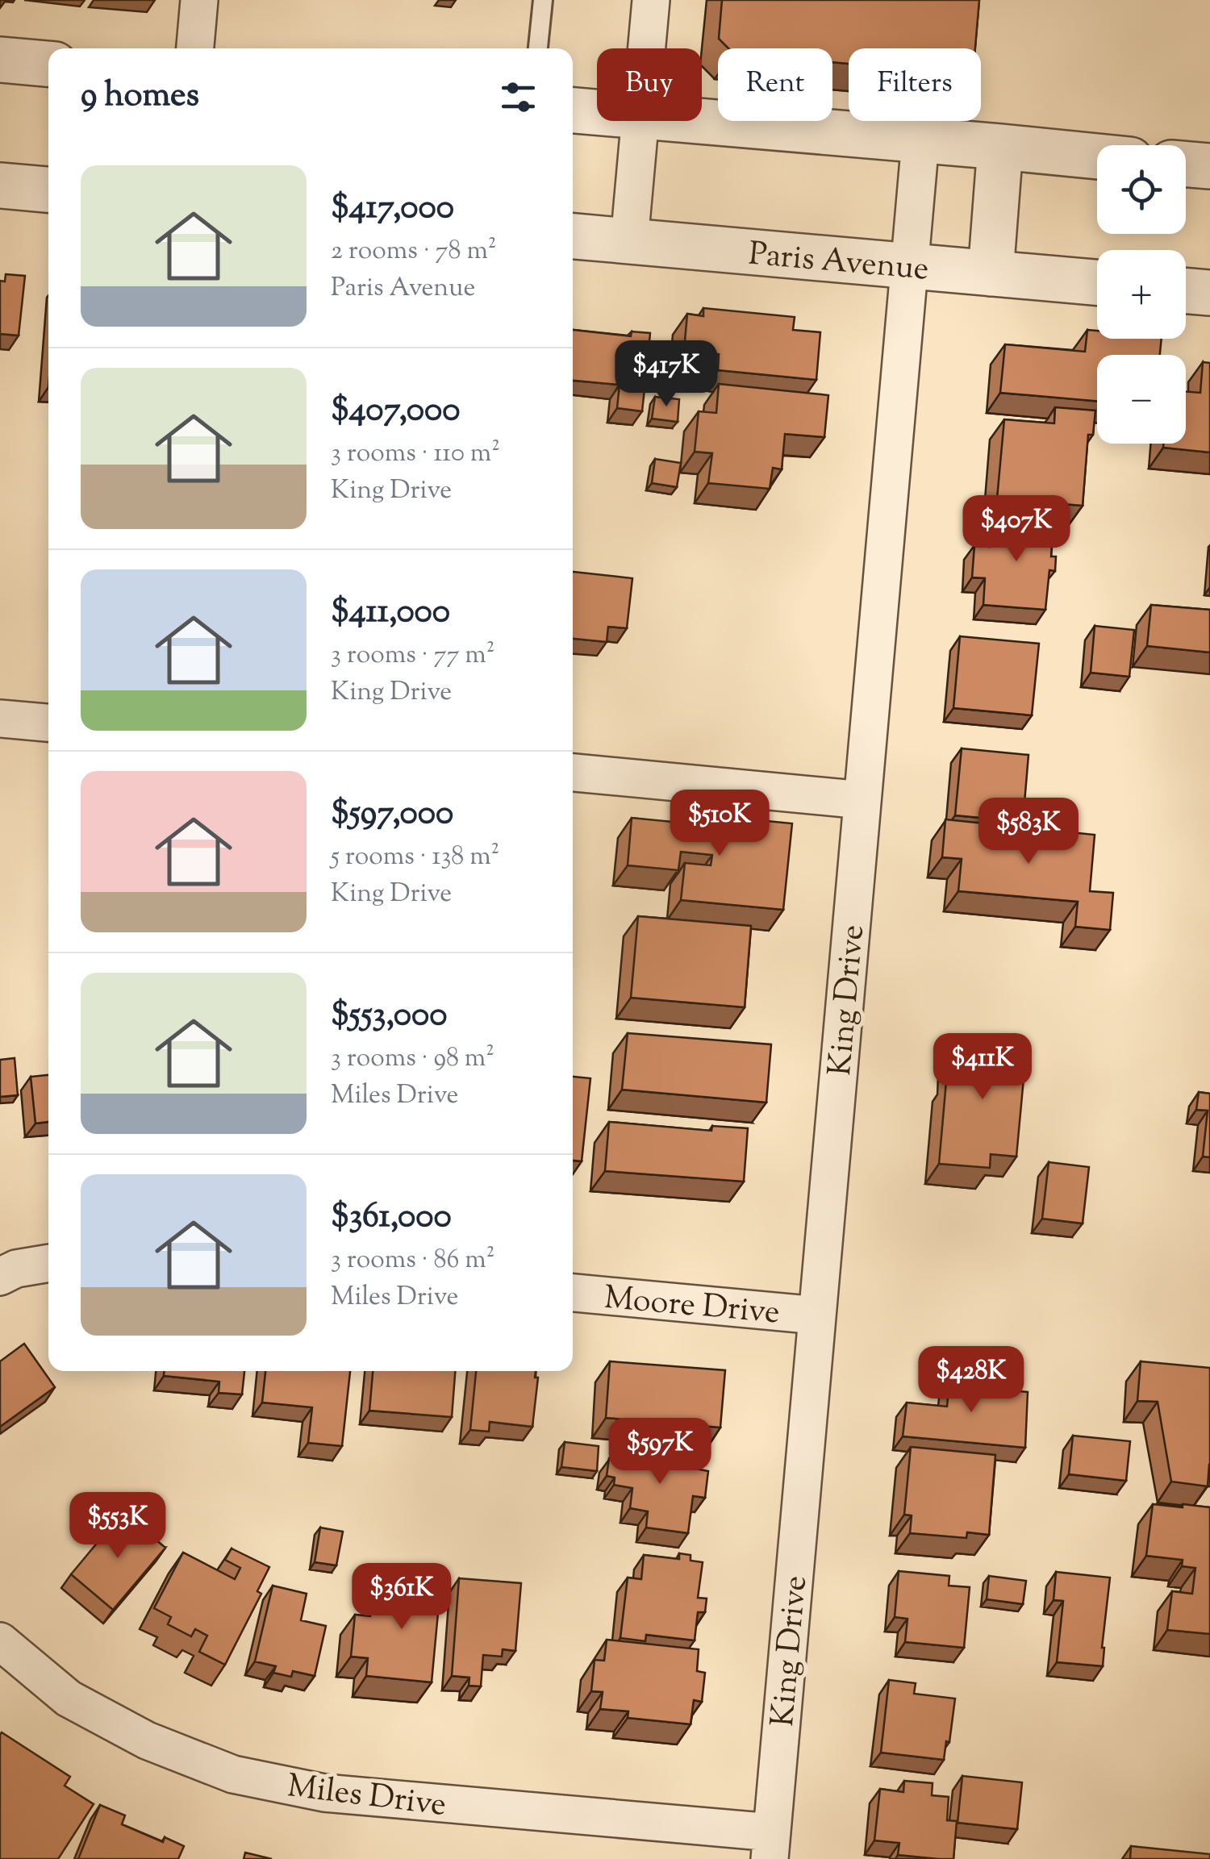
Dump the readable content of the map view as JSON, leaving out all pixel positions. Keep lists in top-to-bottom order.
{
  "streets": {
    "street": [
      "Paris Avenue",
      "King Drive",
      "Moore Drive",
      "Miles Drive"
    ]
  },
  "crossings": [
    ["Paris Avenue", "King Drive"],
    ["King Drive", "Moore Drive"],
    ["King Drive", "Miles Drive"]
  ],
  "page": {
    "chip": ["Buy", "Rent", "Filters"],
    "heading": "9 homes",
    "map_buttons": ["+", "−"],
    "list": [
      {
        "name": "$417,000",
        "note": "2 rooms · 78 m² · Paris Avenue"
      },
      {
        "name": "$407,000",
        "note": "3 rooms · 110 m² · King Drive"
      },
      {
        "name": "$411,000",
        "note": "3 rooms · 77 m² · King Drive"
      },
      {
        "name": "$597,000",
        "note": "5 rooms · 138 m² · King Drive"
      },
      {
        "name": "$553,000",
        "note": "3 rooms · 98 m² · Miles Drive"
      },
      {
        "name": "$361,000",
        "note": "3 rooms · 86 m² · Miles Drive"
      }
    ],
    "price": [
      "$417K",
      "$407K",
      "$510K",
      "$583K",
      "$411K",
      "$428K",
      "$597K",
      "$553K",
      "$361K"
    ]
  }
}
